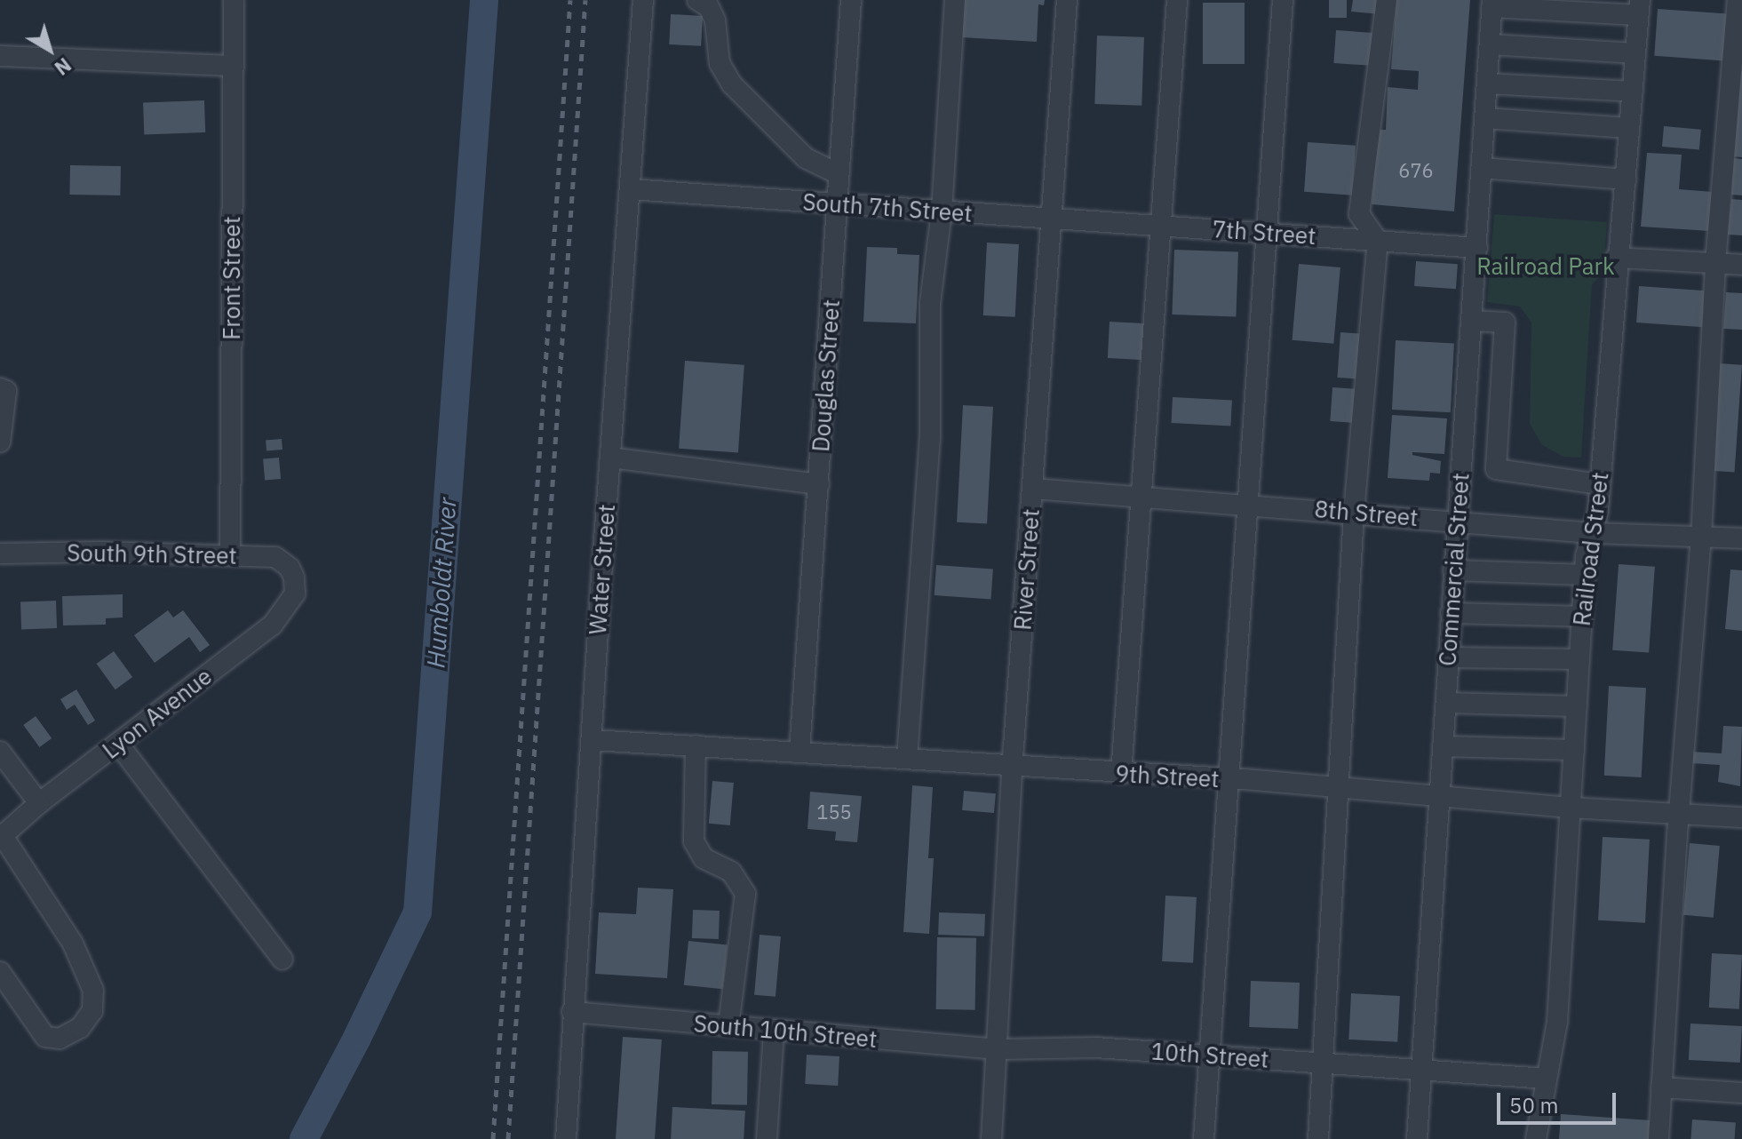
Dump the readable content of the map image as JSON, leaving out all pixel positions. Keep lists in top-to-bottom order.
{
  "streets": {
    "street": [
      "South 7th Street",
      "7th Street",
      "Front Street",
      "Douglas Street",
      "8th Street",
      "Railroad Street",
      "South 9th Street",
      "Water Street",
      "River Street",
      "Commercial Street",
      "Lyon Avenue",
      "9th Street",
      "South 10th Street",
      "10th Street"
    ]
  },
  "crossings": [
    ["South 7th Street", "7th Street"],
    ["South 7th Street", "Douglas Street"],
    ["South 7th Street", "Water Street"],
    ["South 7th Street", "River Street"],
    ["7th Street", "River Street"],
    ["7th Street", "Commercial Street"],
    ["Front Street", "South 9th Street"],
    ["Douglas Street", "9th Street"],
    ["8th Street", "Railroad Street"],
    ["8th Street", "River Street"],
    ["8th Street", "Commercial Street"],
    ["Railroad Street", "9th Street"],
    ["Railroad Street", "10th Street"],
    ["South 9th Street", "Lyon Avenue"],
    ["Water Street", "9th Street"],
    ["Water Street", "South 10th Street"],
    ["River Street", "9th Street"],
    ["River Street", "South 10th Street"],
    ["River Street", "10th Street"],
    ["Commercial Street", "9th Street"],
    ["Commercial Street", "10th Street"],
    ["South 10th Street", "10th Street"]
  ],
  "water": ["Humboldt River"],
  "parks": ["Railroad Park"],
  "house_numbers": ["676", "155"],
  "scale_bar": "50 m",
  "north": "bottom right"
}
